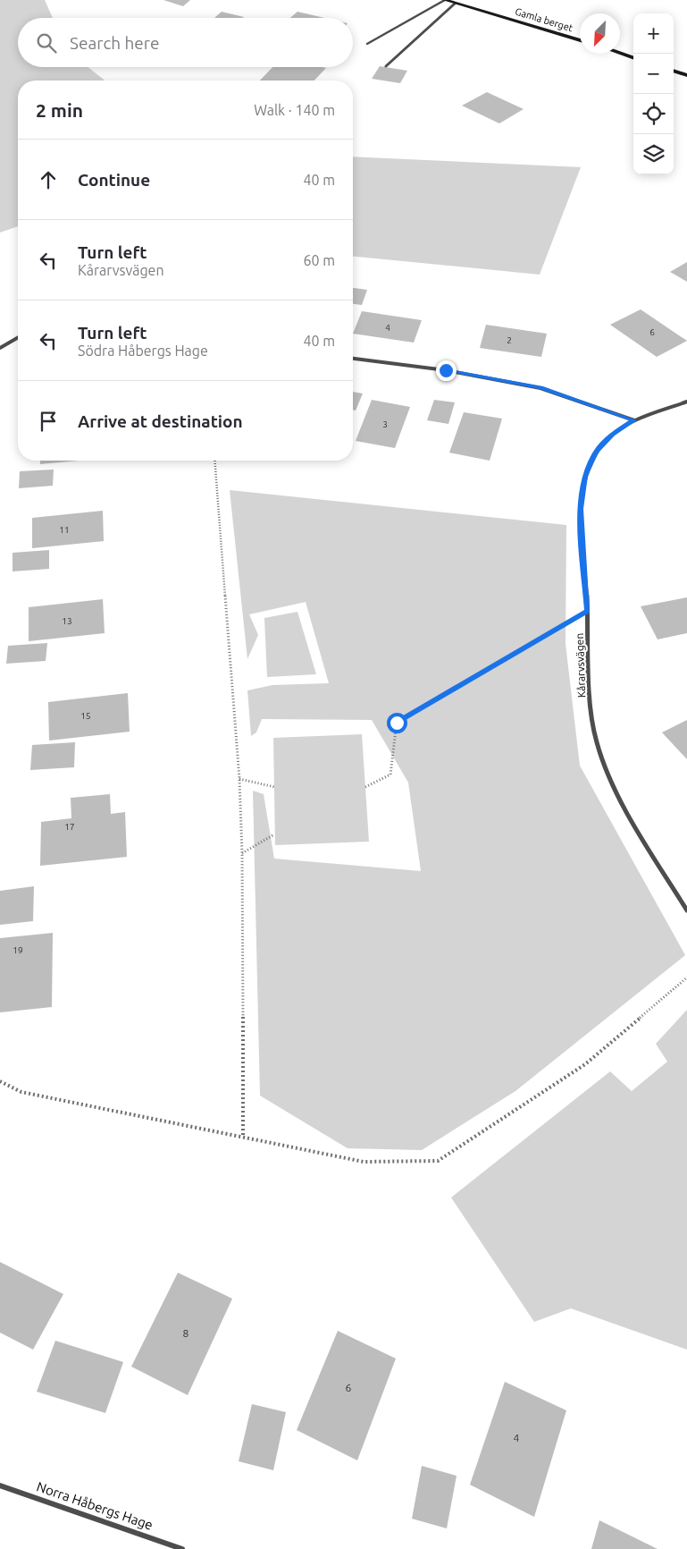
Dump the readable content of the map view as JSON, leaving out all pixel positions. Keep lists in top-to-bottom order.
{
  "streets": {
    "main road": ["Gamla berget"],
    "street": ["Kårarvsvägen", "Norra Håbergs Hage"]
  },
  "house_numbers": [
    "4",
    "6",
    "2",
    "3",
    "11",
    "13",
    "15",
    "17",
    "19",
    "8",
    "6",
    "4"
  ],
  "north": "bottom left",
  "page": {
    "map_buttons": ["+", "−"],
    "search": "Search here",
    "heading": ["2 min", "Walk · 140 m"],
    "list": [
      ["Continue", "40 m"],
      ["Turn left", "Kårarvsvägen", "60 m"],
      ["Turn left", "Södra Håbergs Hage", "40 m"],
      "Arrive at destination"
    ]
  }
}
